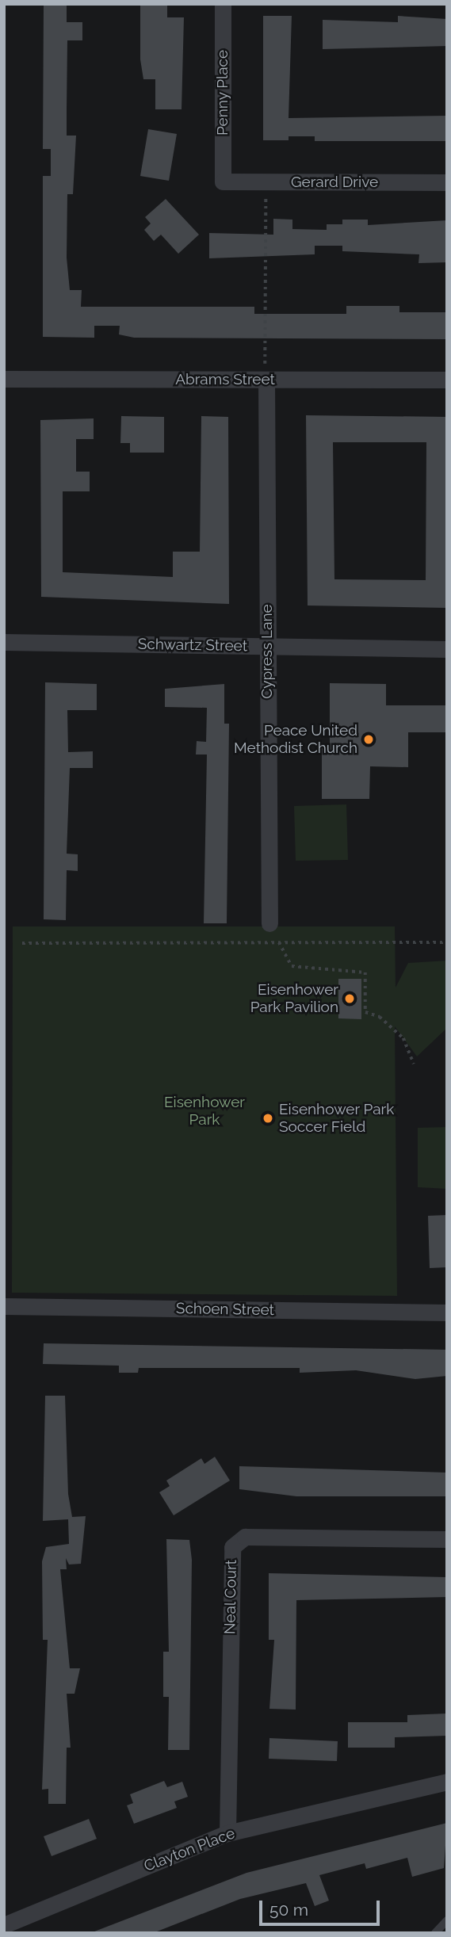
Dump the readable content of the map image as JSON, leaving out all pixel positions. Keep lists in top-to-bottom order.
{
  "streets": {
    "street": [
      "Penny Place",
      "Gerard Drive",
      "Abrams Street",
      "Schwartz Street",
      "Cypress Lane",
      "Schoen Street",
      "Neal Court",
      "Clayton Place"
    ]
  },
  "crossings": [
    ["Penny Place", "Gerard Drive"],
    ["Abrams Street", "Cypress Lane"],
    ["Schwartz Street", "Cypress Lane"],
    ["Neal Court", "Clayton Place"]
  ],
  "parks": ["Eisenhower Park"],
  "places": ["Peace United Methodist Church", "Eisenhower Park Pavilion", "Eisenhower Park Soccer Field"],
  "scale_bar": "50 m"
}
